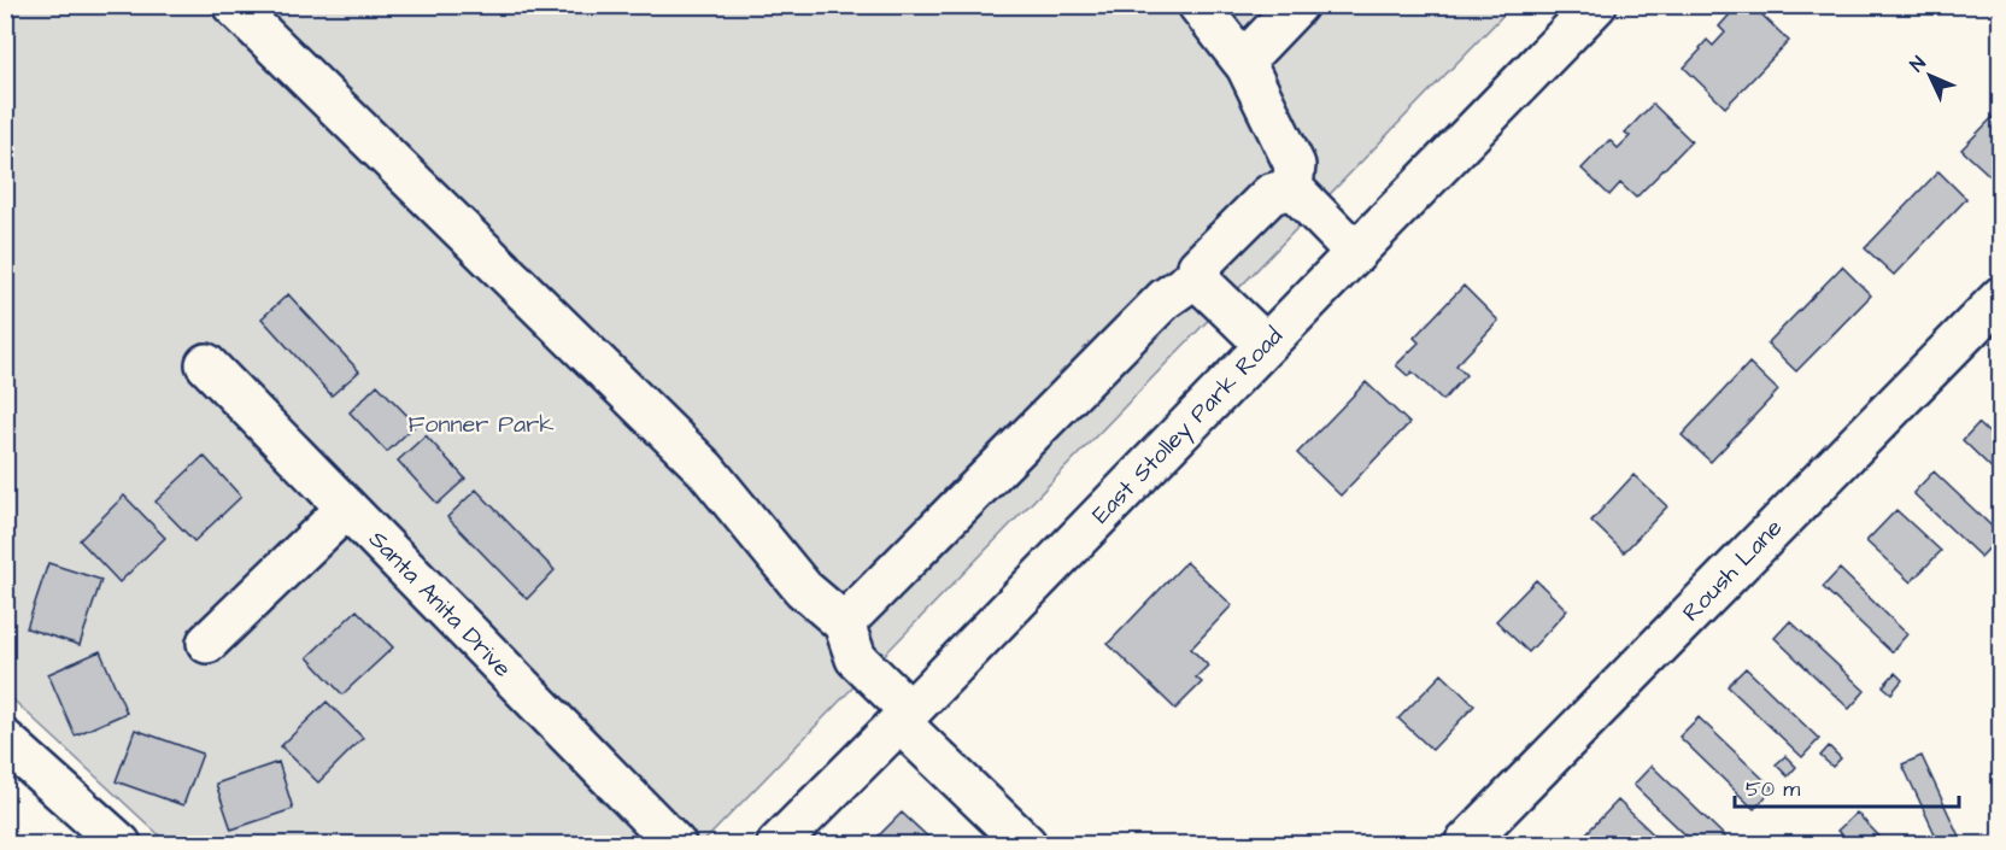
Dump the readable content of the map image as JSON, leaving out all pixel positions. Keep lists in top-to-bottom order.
{
  "streets": {
    "street": ["East Stolley Park Road", "Roush Lane", "Santa Anita Drive"]
  },
  "parks": ["Fonner Park"],
  "scale_bar": "50 m",
  "north": "top left"
}
